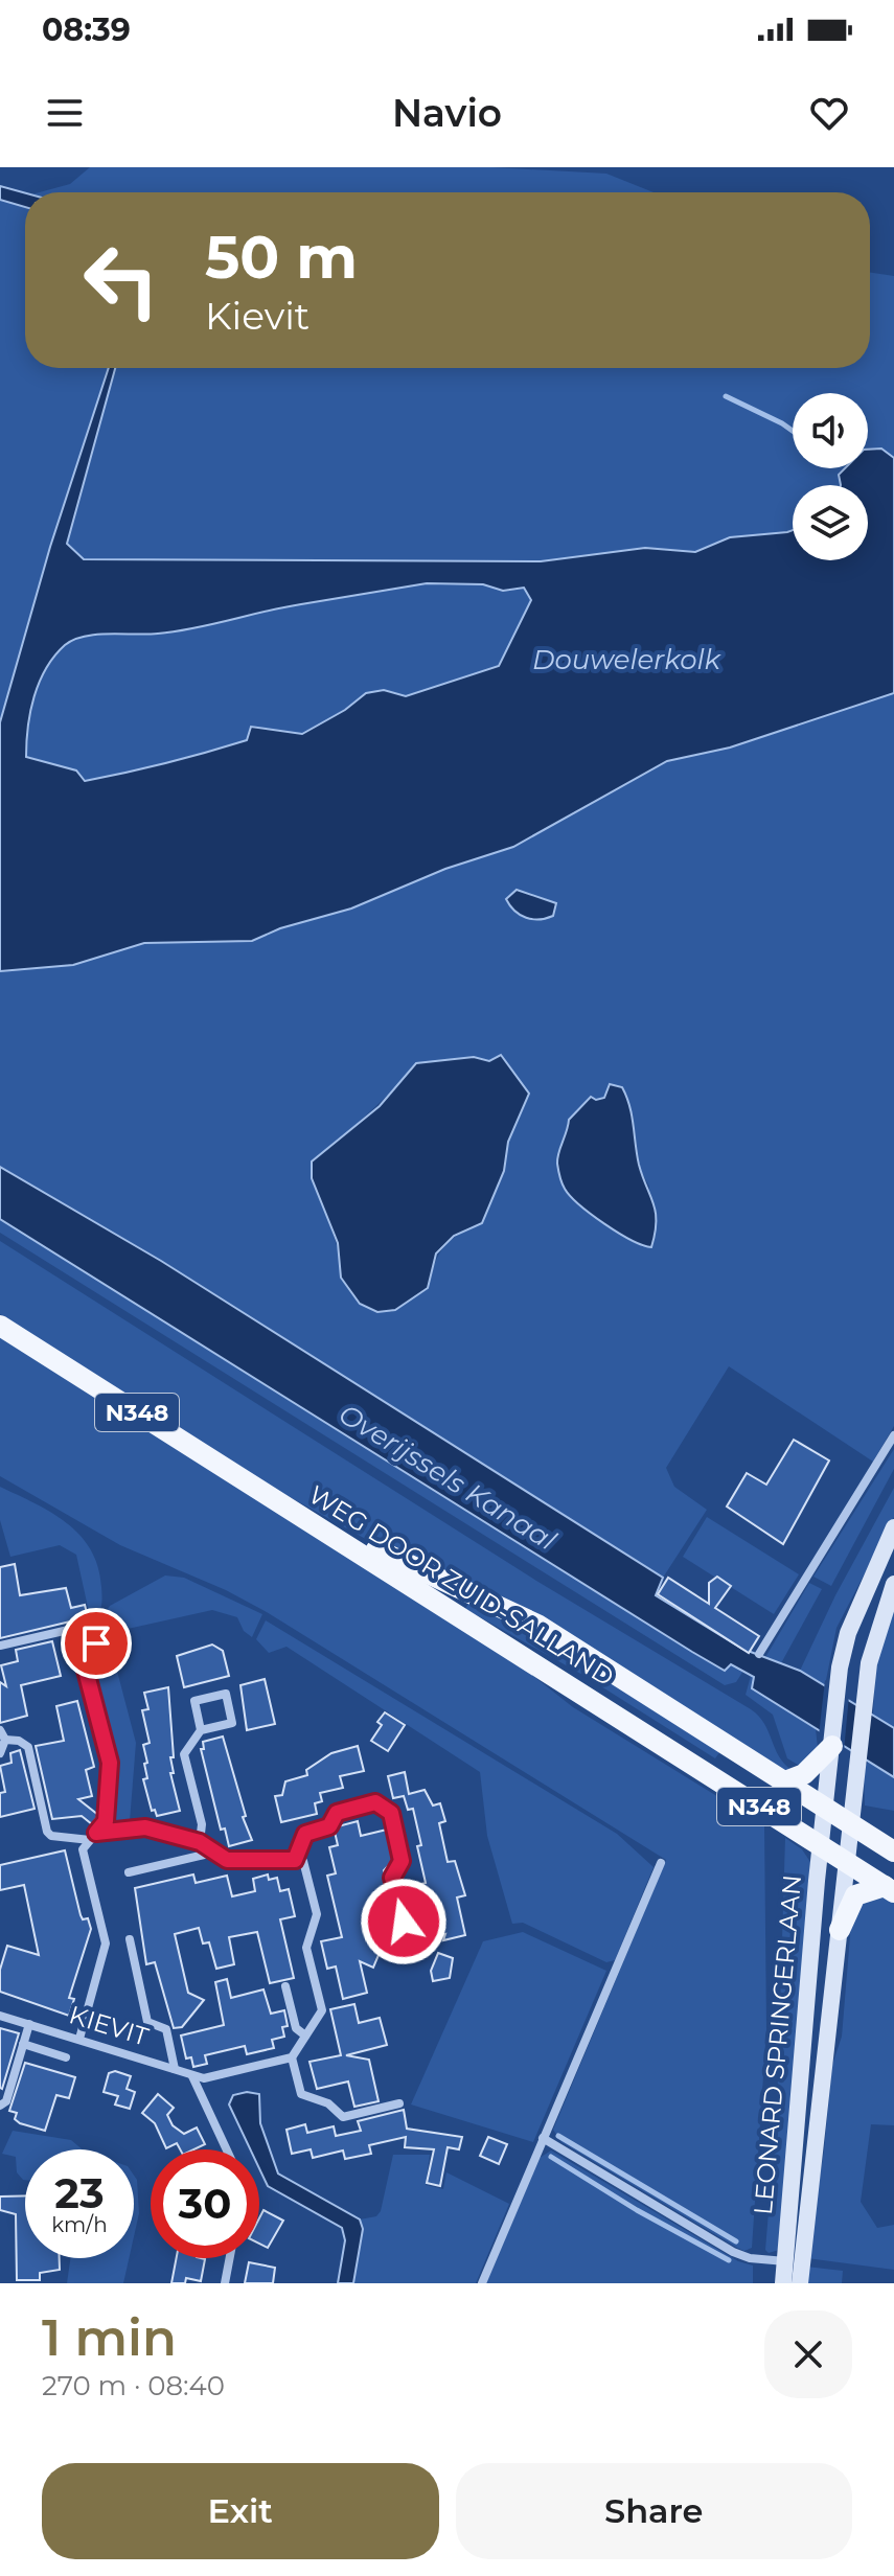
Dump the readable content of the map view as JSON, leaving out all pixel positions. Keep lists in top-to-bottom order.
{
  "streets": {
    "main road": ["N348", "WEG DOOR ZUID-SALLAND"],
    "street": ["KIEVIT", "LEONARD SPRINGERLAAN"]
  },
  "crossings": [
    ["WEG DOOR ZUID-SALLAND", "LEONARD SPRINGERLAAN"]
  ],
  "water": ["Douwelerkolk", "Overijssels Kanaal"],
  "page": {
    "status": "08:39",
    "header": "Navio",
    "turn": ["50 m", "Kievit"],
    "speed": "23 km/h",
    "limit": "30",
    "heading": ["1 min", "270 m · 08:40"],
    "buttons": ["Exit", "Share"]
  }
}
